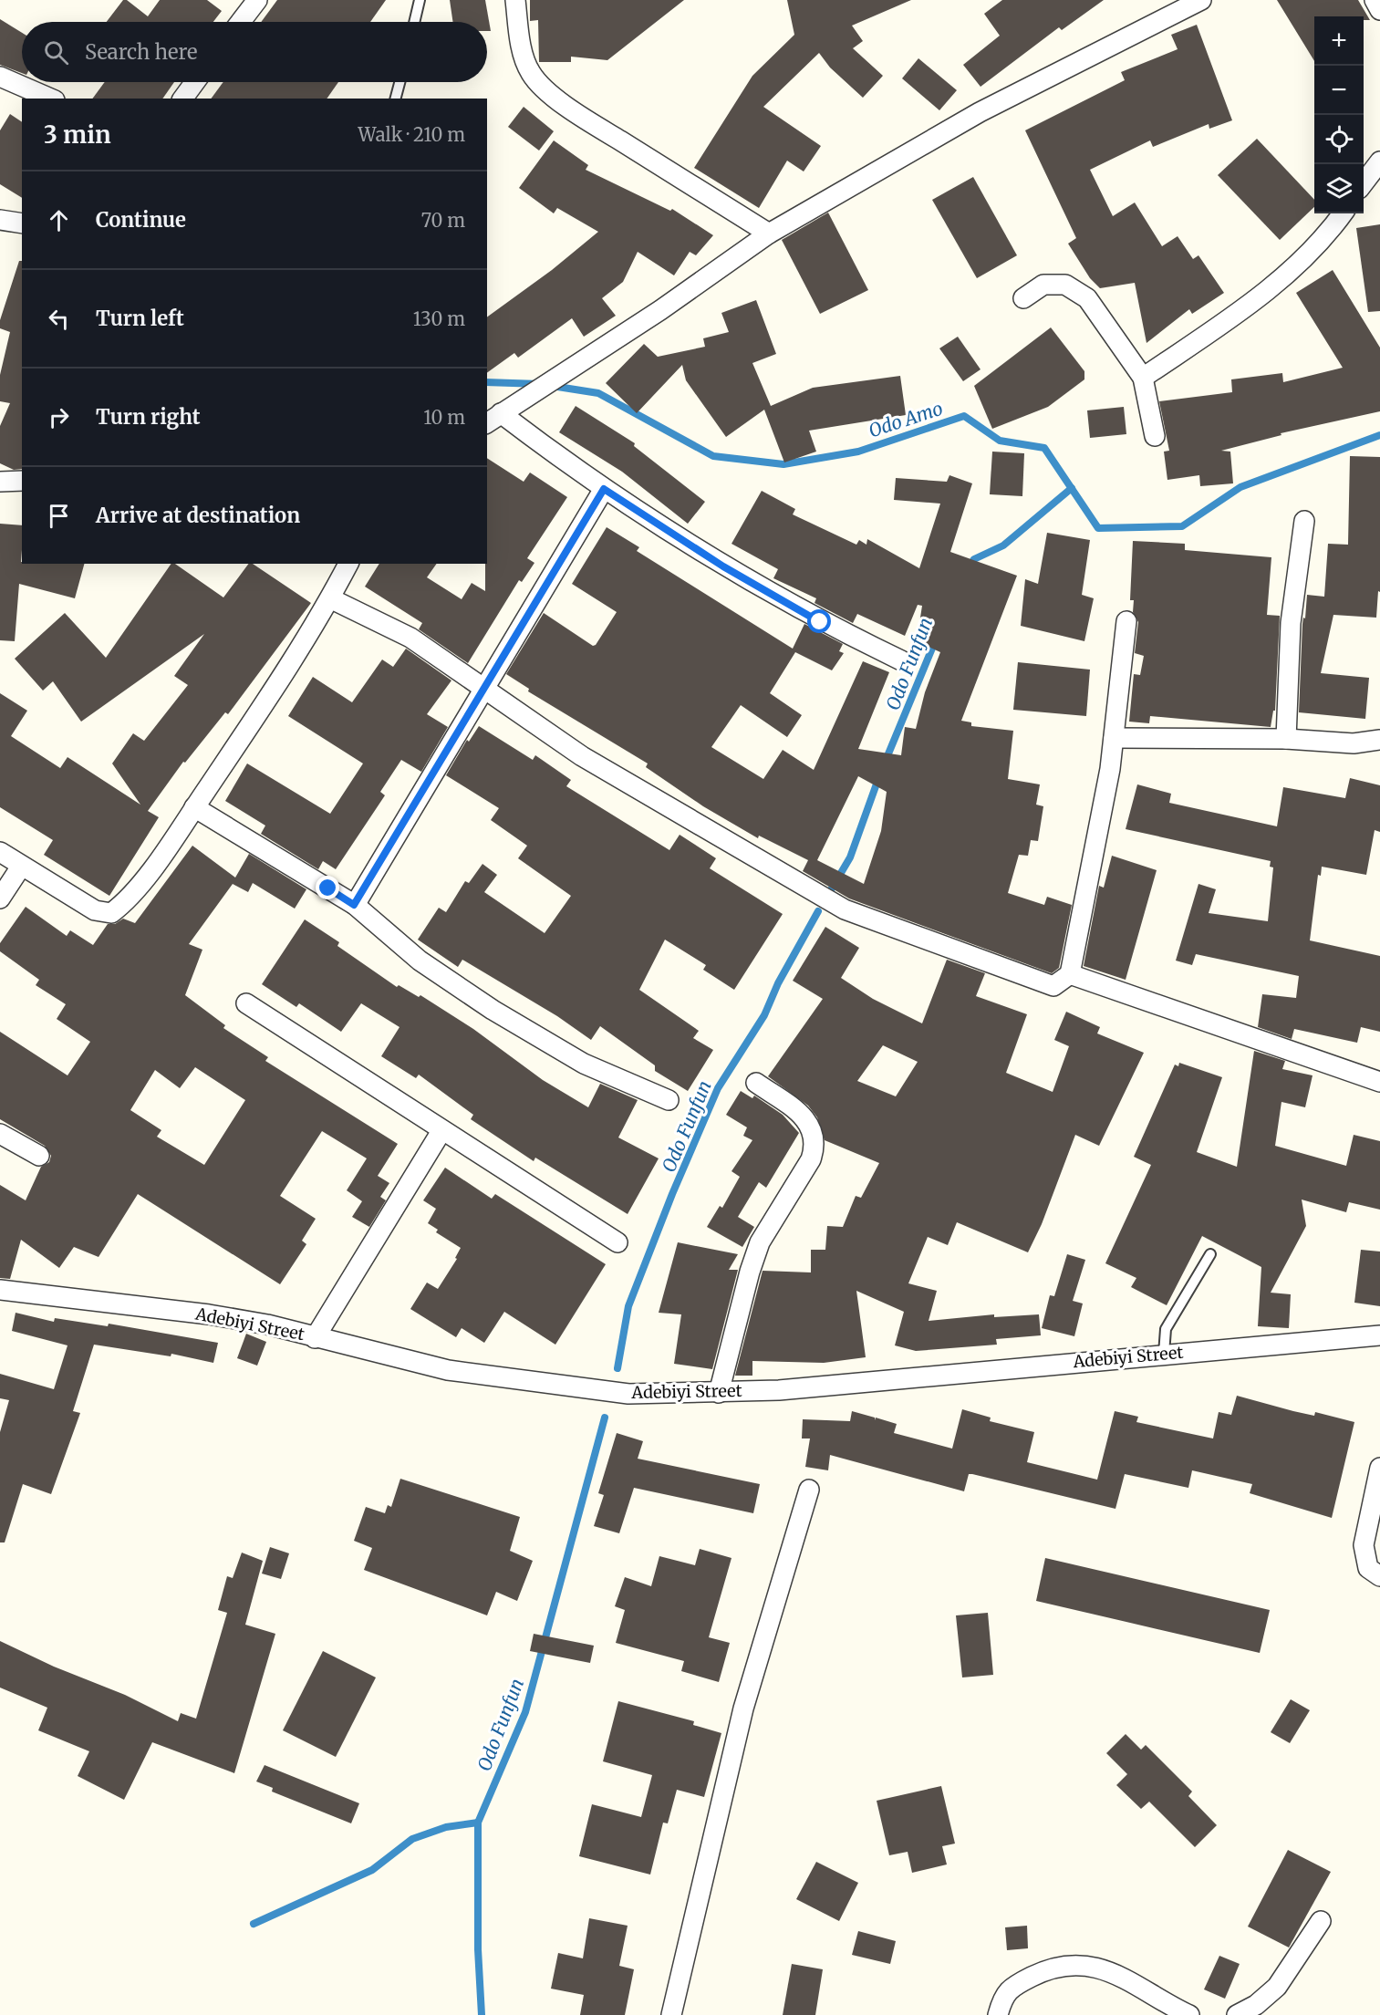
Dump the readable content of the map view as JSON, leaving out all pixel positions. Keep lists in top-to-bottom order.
{
  "streets": {
    "street": ["Adebiyi Street"]
  },
  "water": ["Odo Amo", "Odo Funfun"],
  "page": {
    "map_buttons": ["+", "−"],
    "search": "Search here",
    "heading": ["3 min", "Walk · 210 m"],
    "list": [
      ["Continue", "70 m"],
      ["Turn left", "130 m"],
      ["Turn right", "10 m"],
      "Arrive at destination"
    ]
  }
}
